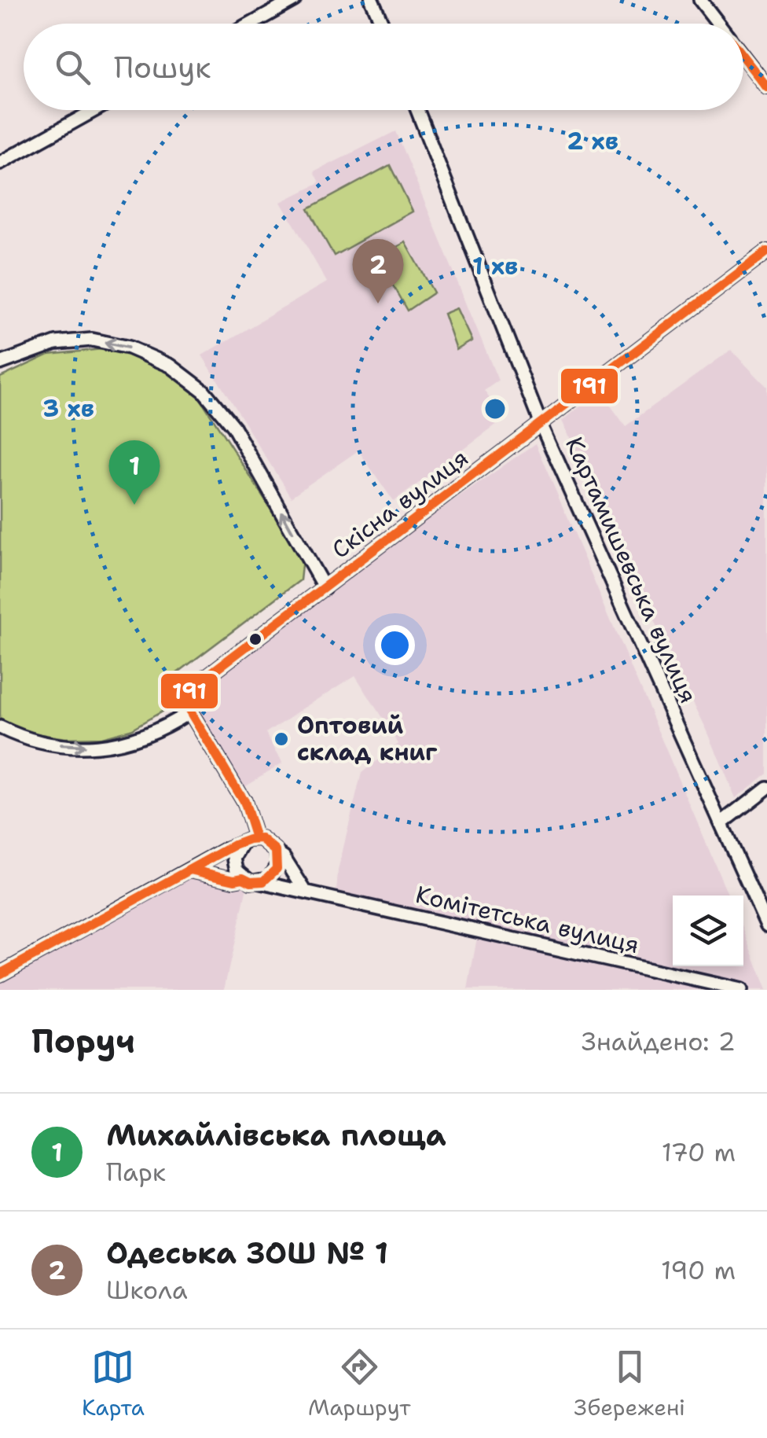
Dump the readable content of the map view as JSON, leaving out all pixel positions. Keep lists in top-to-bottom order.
{
  "streets": {
    "street": ["Cкісна вулиця", "Картамишевська вулиця", "Комітетська вулиця"]
  },
  "crossings": [
    ["Cкісна вулиця", "Картамишевська вулиця"]
  ],
  "places": ["Оптовий склад книг"],
  "lines": ["transit line 191"],
  "page": {
    "search": "Пошук",
    "pins": ["2", "1"],
    "heading": ["Поруч", "Знайдено: 2"],
    "list": [
      {
        "mark": "1",
        "name": "Михайлівська площа",
        "note": "Парк",
        "value": "170 m"
      },
      {
        "mark": "2",
        "name": "Одеська ЗОШ № 1",
        "note": "Школа",
        "value": "190 m"
      }
    ],
    "nav": ["Карта", "Маршрут", "Збережені"]
  },
  "rings": ["2 хв", "1 хв", "3 хв"]
}
